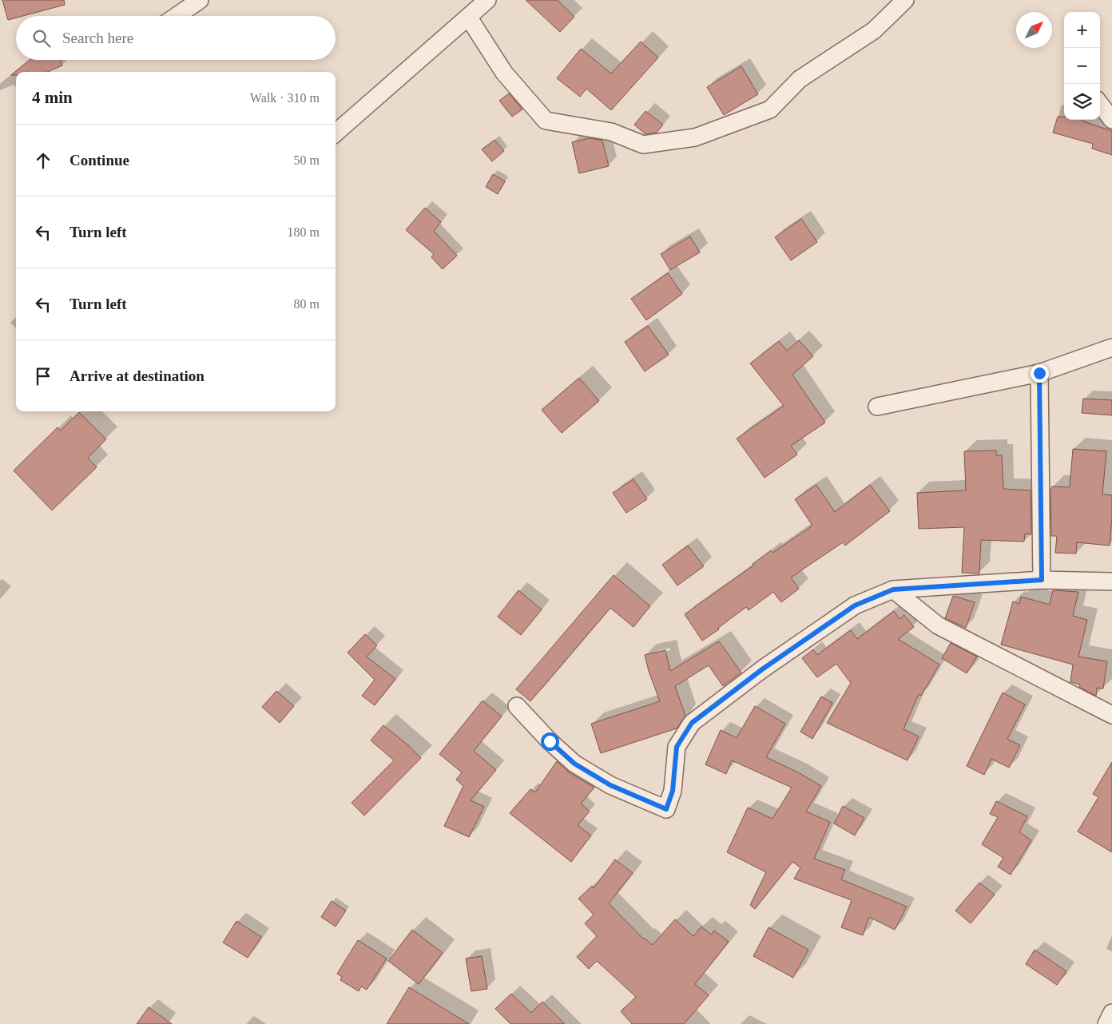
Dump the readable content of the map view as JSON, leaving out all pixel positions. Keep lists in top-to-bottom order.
{
  "north": "top right",
  "page": {
    "map_buttons": ["+", "−"],
    "search": "Search here",
    "heading": ["4 min", "Walk · 310 m"],
    "list": [
      ["Continue", "50 m"],
      ["Turn left", "180 m"],
      ["Turn left", "80 m"],
      "Arrive at destination"
    ]
  }
}
